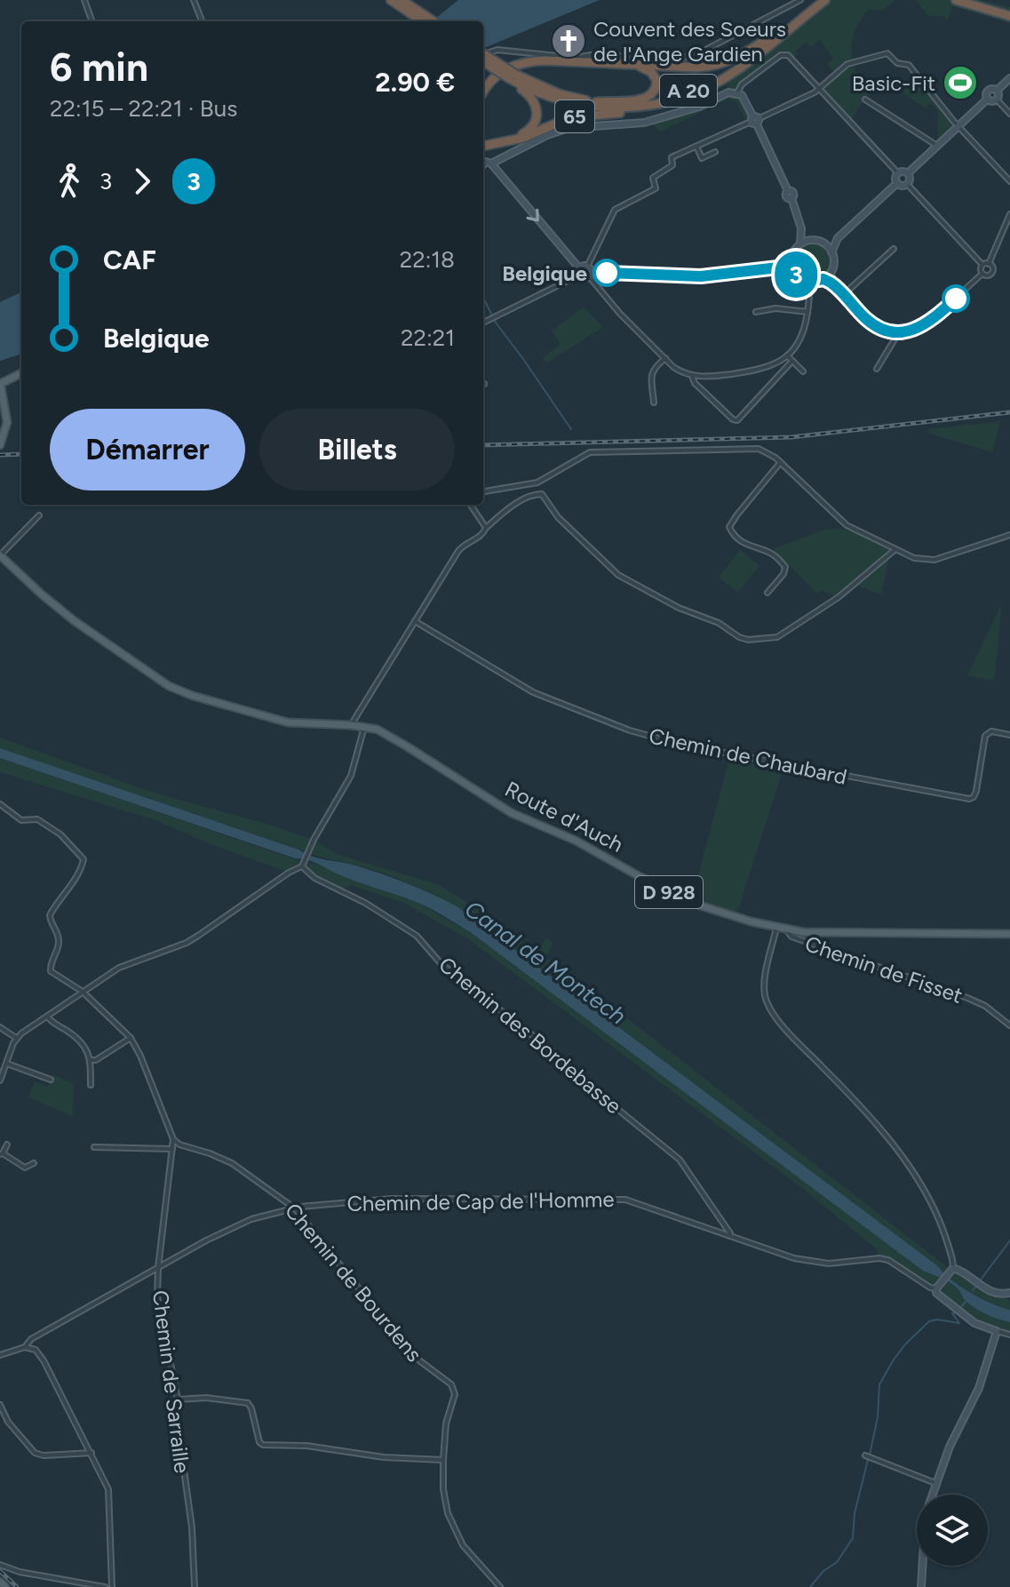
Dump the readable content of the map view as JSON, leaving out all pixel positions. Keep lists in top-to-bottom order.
{
  "streets": {
    "highway": ["A 20", "65"],
    "main road": ["Route d'Auch", "D 928"],
    "street": [
      "Chemin de Chaubard",
      "Chemin de Fisset",
      "Chemin des Bordebasse",
      "Chemin de Cap de l'Homme",
      "Chemin de Bourdens",
      "Chemin de Sarraille"
    ]
  },
  "crossings": [
    ["A 20", "65"],
    ["Route d'Auch", "D 928"],
    ["Route d'Auch", "Chemin de Fisset"],
    ["Chemin des Bordebasse", "Chemin de Cap de l'Homme"],
    ["Chemin de Cap de l'Homme", "Chemin de Bourdens"],
    ["Chemin de Cap de l'Homme", "Chemin de Sarraille"],
    ["Chemin de Bourdens", "Chemin de Sarraille"]
  ],
  "water": ["Canal de Montech"],
  "places": {
    "church": ["Couvent des Soeurs de l'Ange Gardien"],
    "sports": ["Basic-Fit"],
    "other": ["Belgique"]
  },
  "lines": ["bus line 3"],
  "page": {
    "on_map": "3",
    "heading": ["6 min", "22:15 – 22:21 · Bus", "2.90 €"],
    "legs": ["3", "3"],
    "list": [
      {
        "name": "CAF",
        "value": "22:18"
      },
      {
        "name": "Belgique",
        "value": "22:21"
      }
    ],
    "buttons": ["Démarrer", "Billets"]
  }
}
